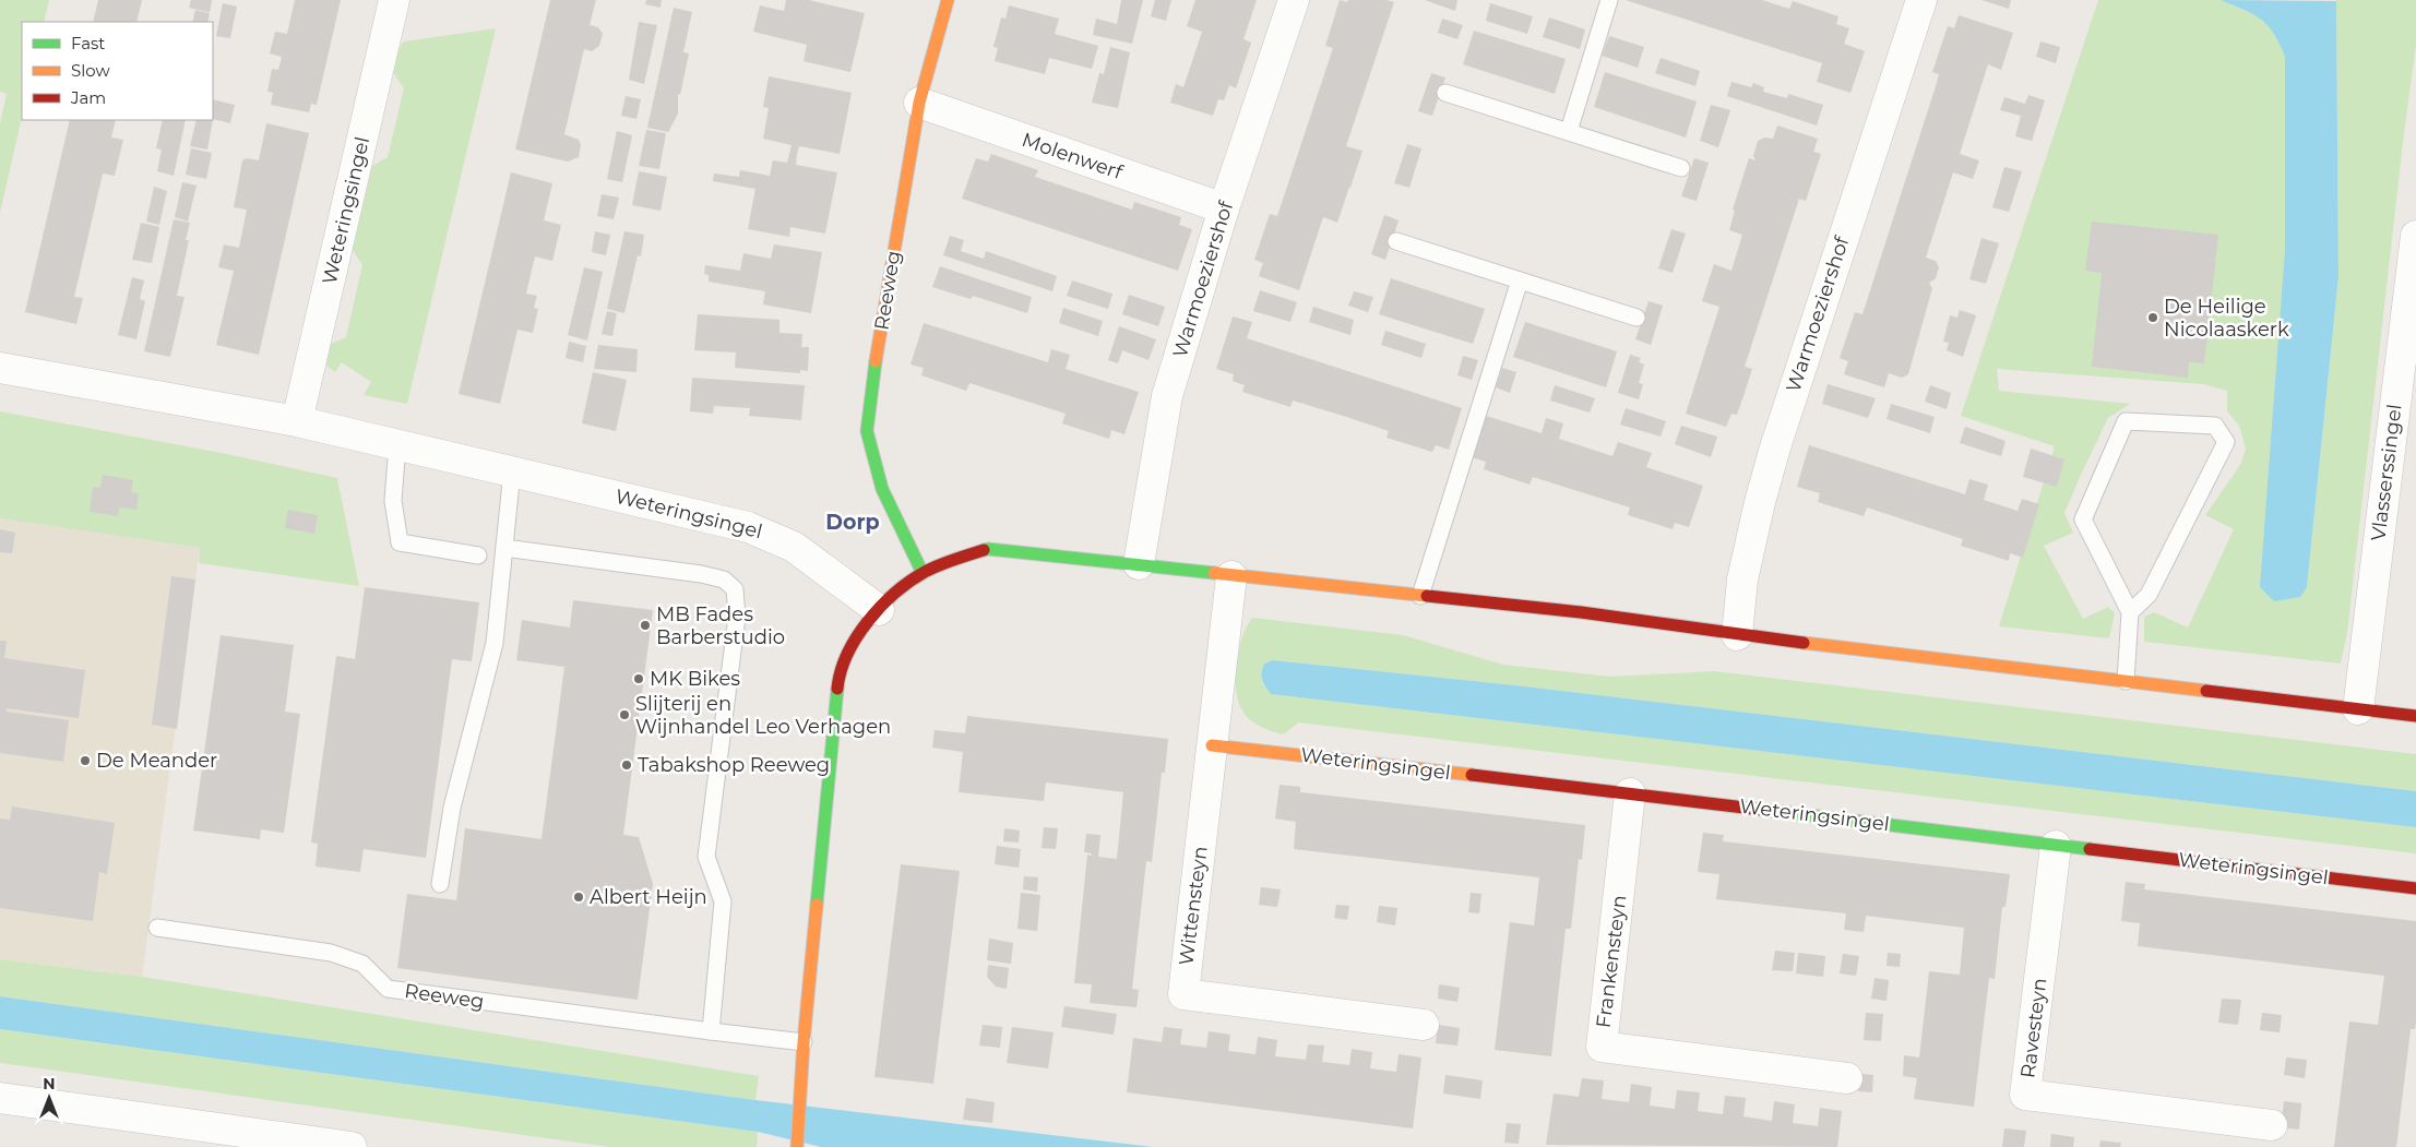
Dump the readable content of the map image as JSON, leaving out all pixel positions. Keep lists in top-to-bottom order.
{
  "streets": {
    "main road": ["Weteringsingel", "Reeweg"],
    "street": [
      "Molenwerf",
      "Warmoeziershof",
      "Vlasserssingel",
      "Wittensteyn",
      "Frankensteyn",
      "Ravesteyn"
    ]
  },
  "crossings": [
    ["Molenwerf", "Warmoeziershof"],
    ["Molenwerf", "Reeweg"],
    ["Weteringsingel", "Wittensteyn"],
    ["Weteringsingel", "Frankensteyn"],
    ["Weteringsingel", "Ravesteyn"]
  ],
  "districts": ["Dorp"],
  "places": [
    "De Heilige Nicolaaskerk",
    "MB Fades Barberstudio",
    "MK Bikes",
    "Slijterij en Wijnhandel Leo Verhagen",
    "De Meander",
    "Tabakshop Reeweg",
    "Albert Heijn"
  ],
  "legend": ["Fast", "Slow", "Jam"],
  "north": "top"
}
